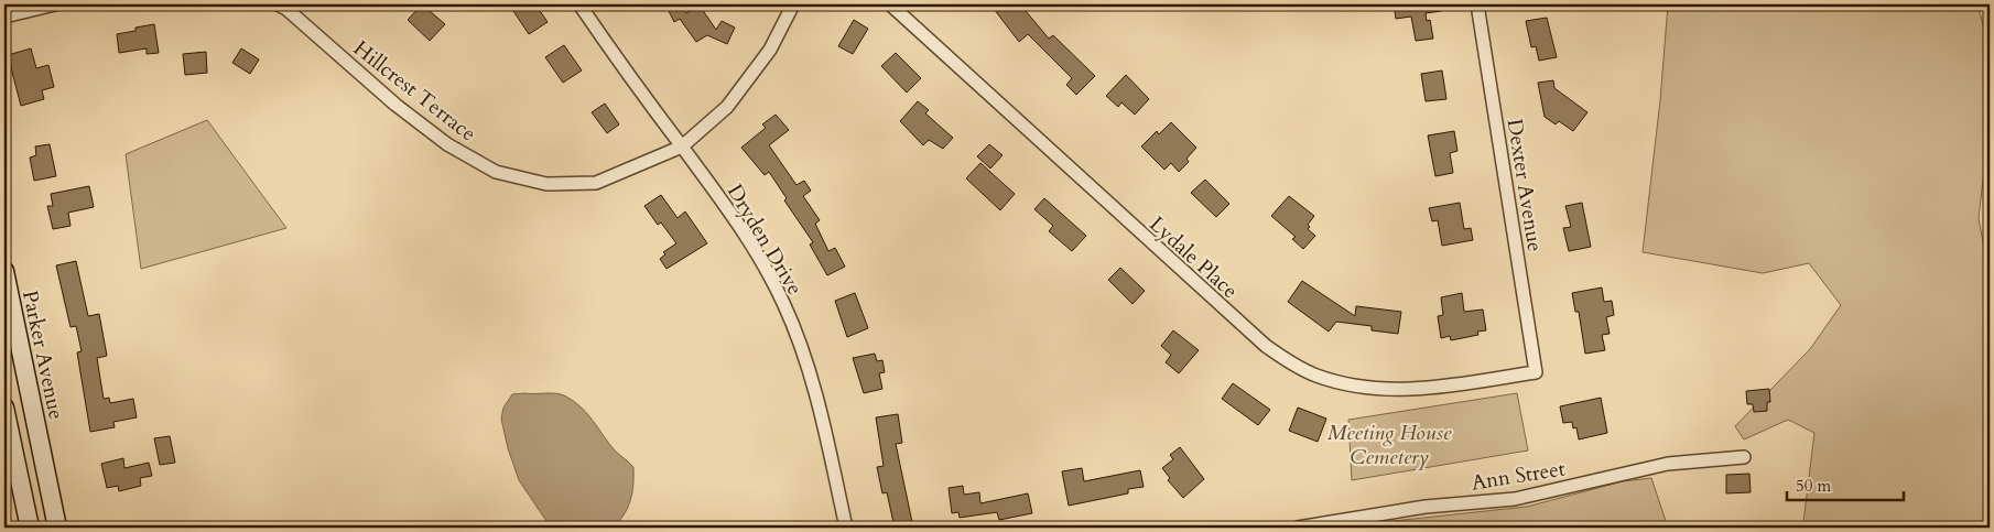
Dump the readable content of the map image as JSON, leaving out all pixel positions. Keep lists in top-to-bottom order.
{
  "streets": {
    "street": [
      "Hillcrest Terrace",
      "Dexter Avenue",
      "Dryden Drive",
      "Lydale Place",
      "Parker Avenue",
      "Ann Street"
    ]
  },
  "crossings": [
    ["Hillcrest Terrace", "Dryden Drive"],
    ["Dexter Avenue", "Lydale Place"]
  ],
  "parks": ["Meeting House Cemetery"],
  "scale_bar": "50 m"
}
